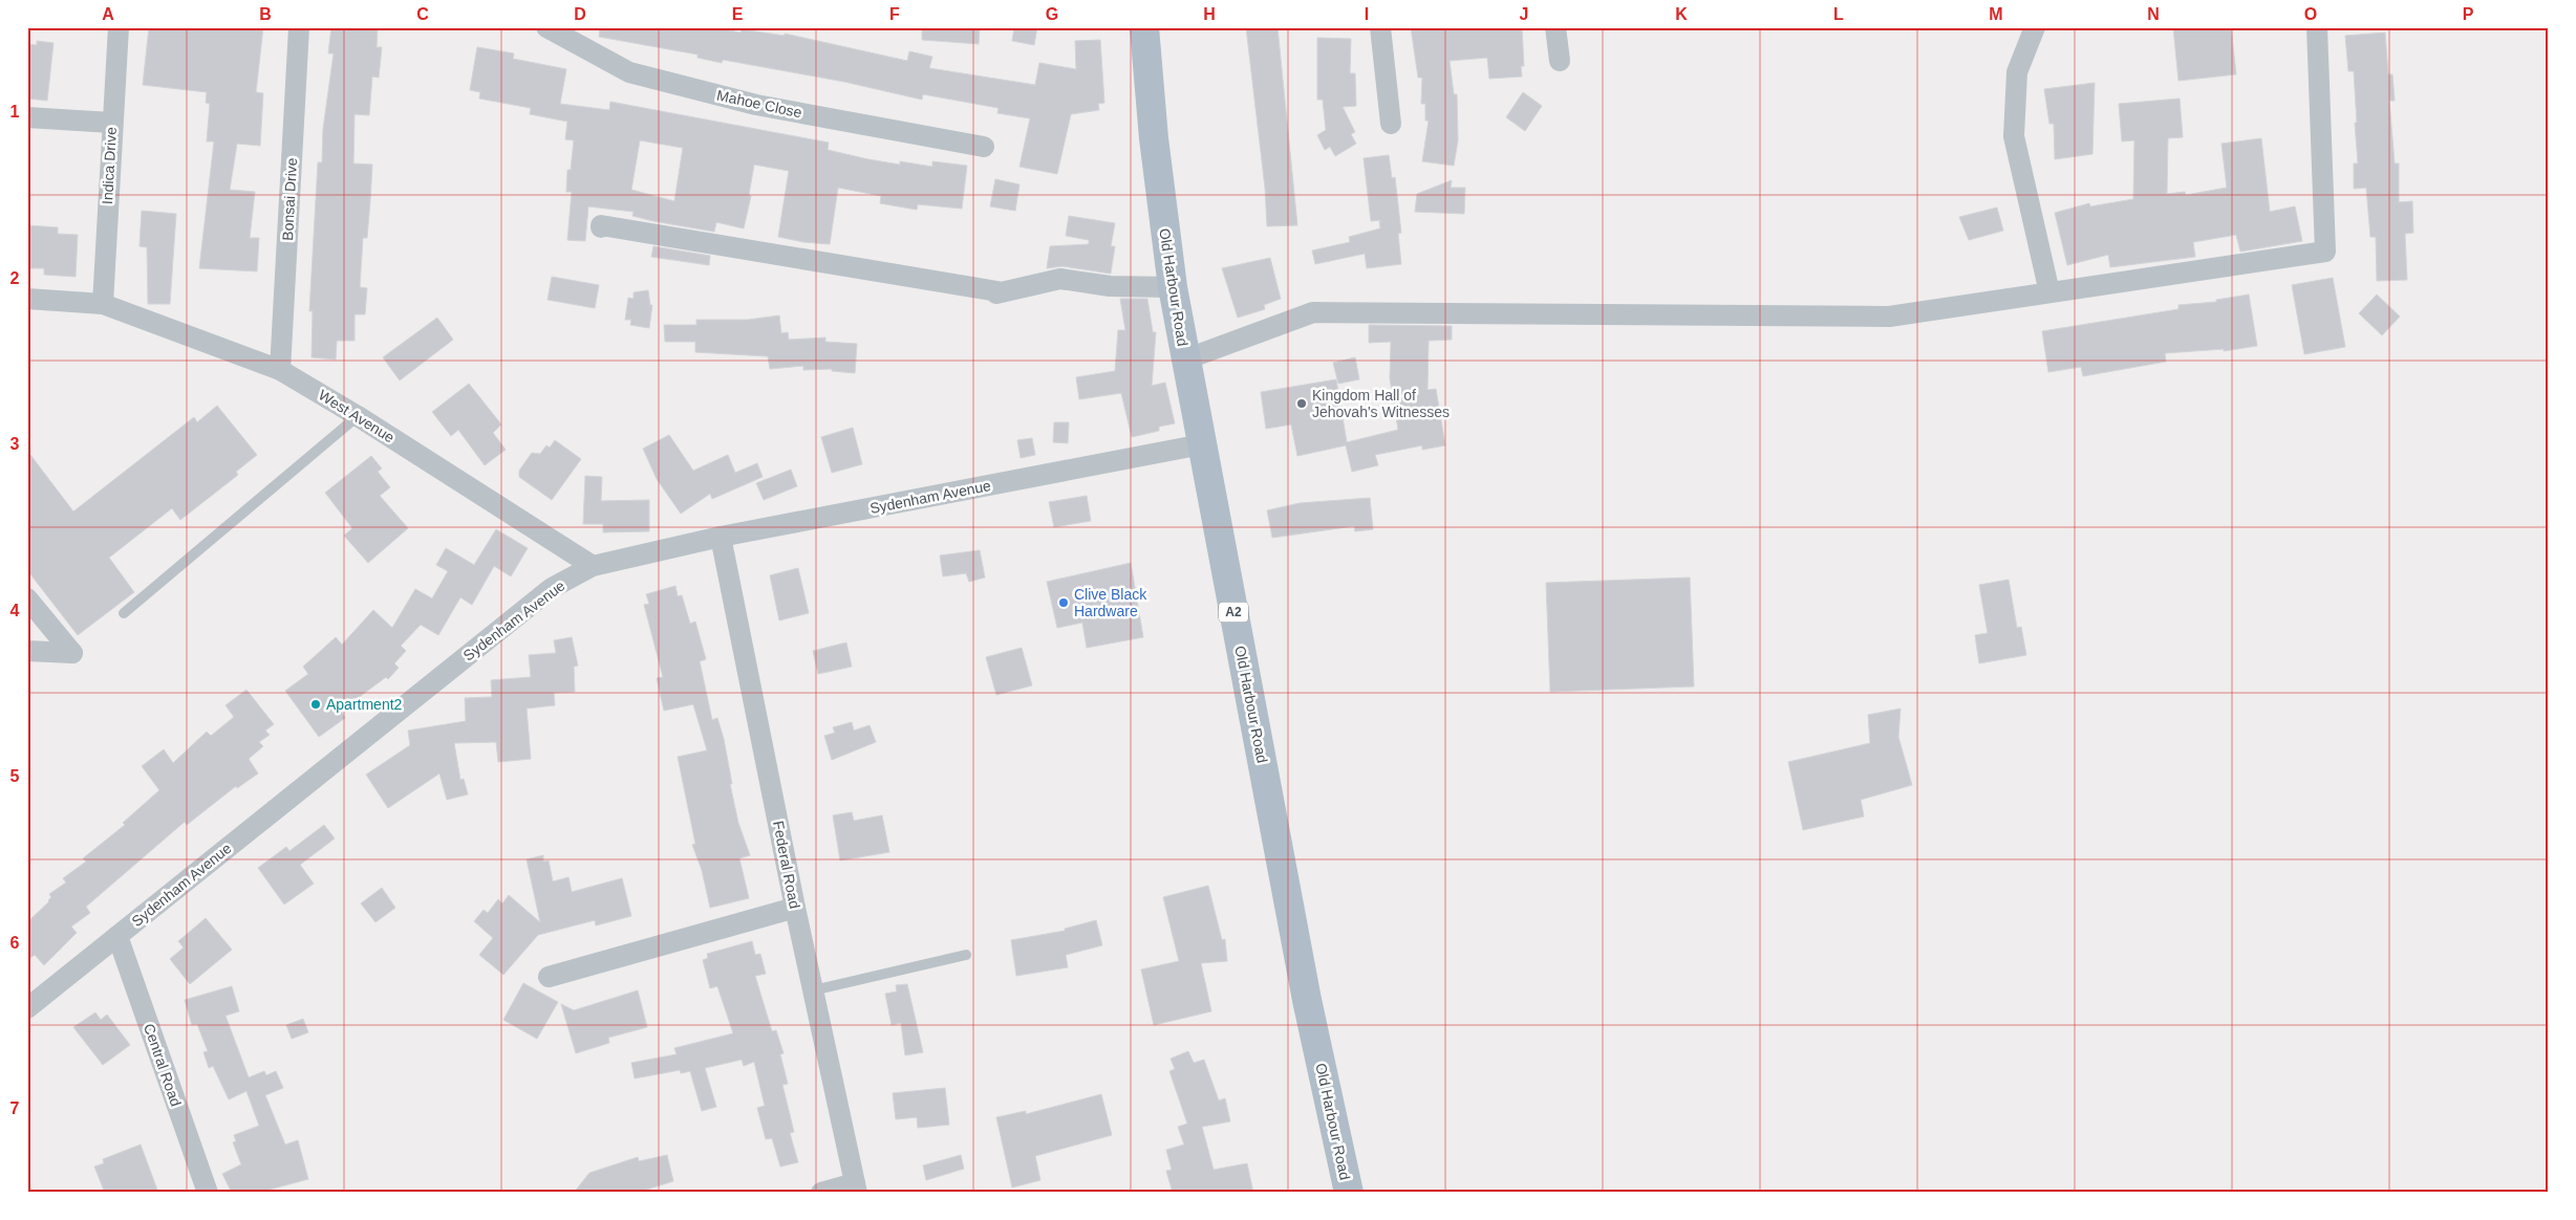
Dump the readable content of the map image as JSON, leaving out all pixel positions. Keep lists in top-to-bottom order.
{
  "streets": {
    "main road": ["Old Harbour Road", "A2"],
    "street": [
      "Mahoe Close",
      "Indica Drive",
      "Bonsai Drive",
      "West Avenue",
      "Sydenham Avenue",
      "Federal Road",
      "Central Road"
    ]
  },
  "crossings": [
    ["Indica Drive", "West Avenue"],
    ["Bonsai Drive", "West Avenue"],
    ["Old Harbour Road", "Sydenham Avenue"],
    ["West Avenue", "Sydenham Avenue"],
    ["Sydenham Avenue", "Federal Road"],
    ["Sydenham Avenue", "Central Road"]
  ],
  "places": ["Kingdom Hall of Jehovah's Witnesses", "Clive Black Hardware", "Apartment2"],
  "grid": {
    "columns": [
      "A",
      "B",
      "C",
      "D",
      "E",
      "F",
      "G",
      "H",
      "I",
      "J",
      "K",
      "L",
      "M",
      "N",
      "O",
      "P"
    ],
    "rows": [
      "1",
      "2",
      "3",
      "4",
      "5",
      "6",
      "7"
    ]
  }
}
